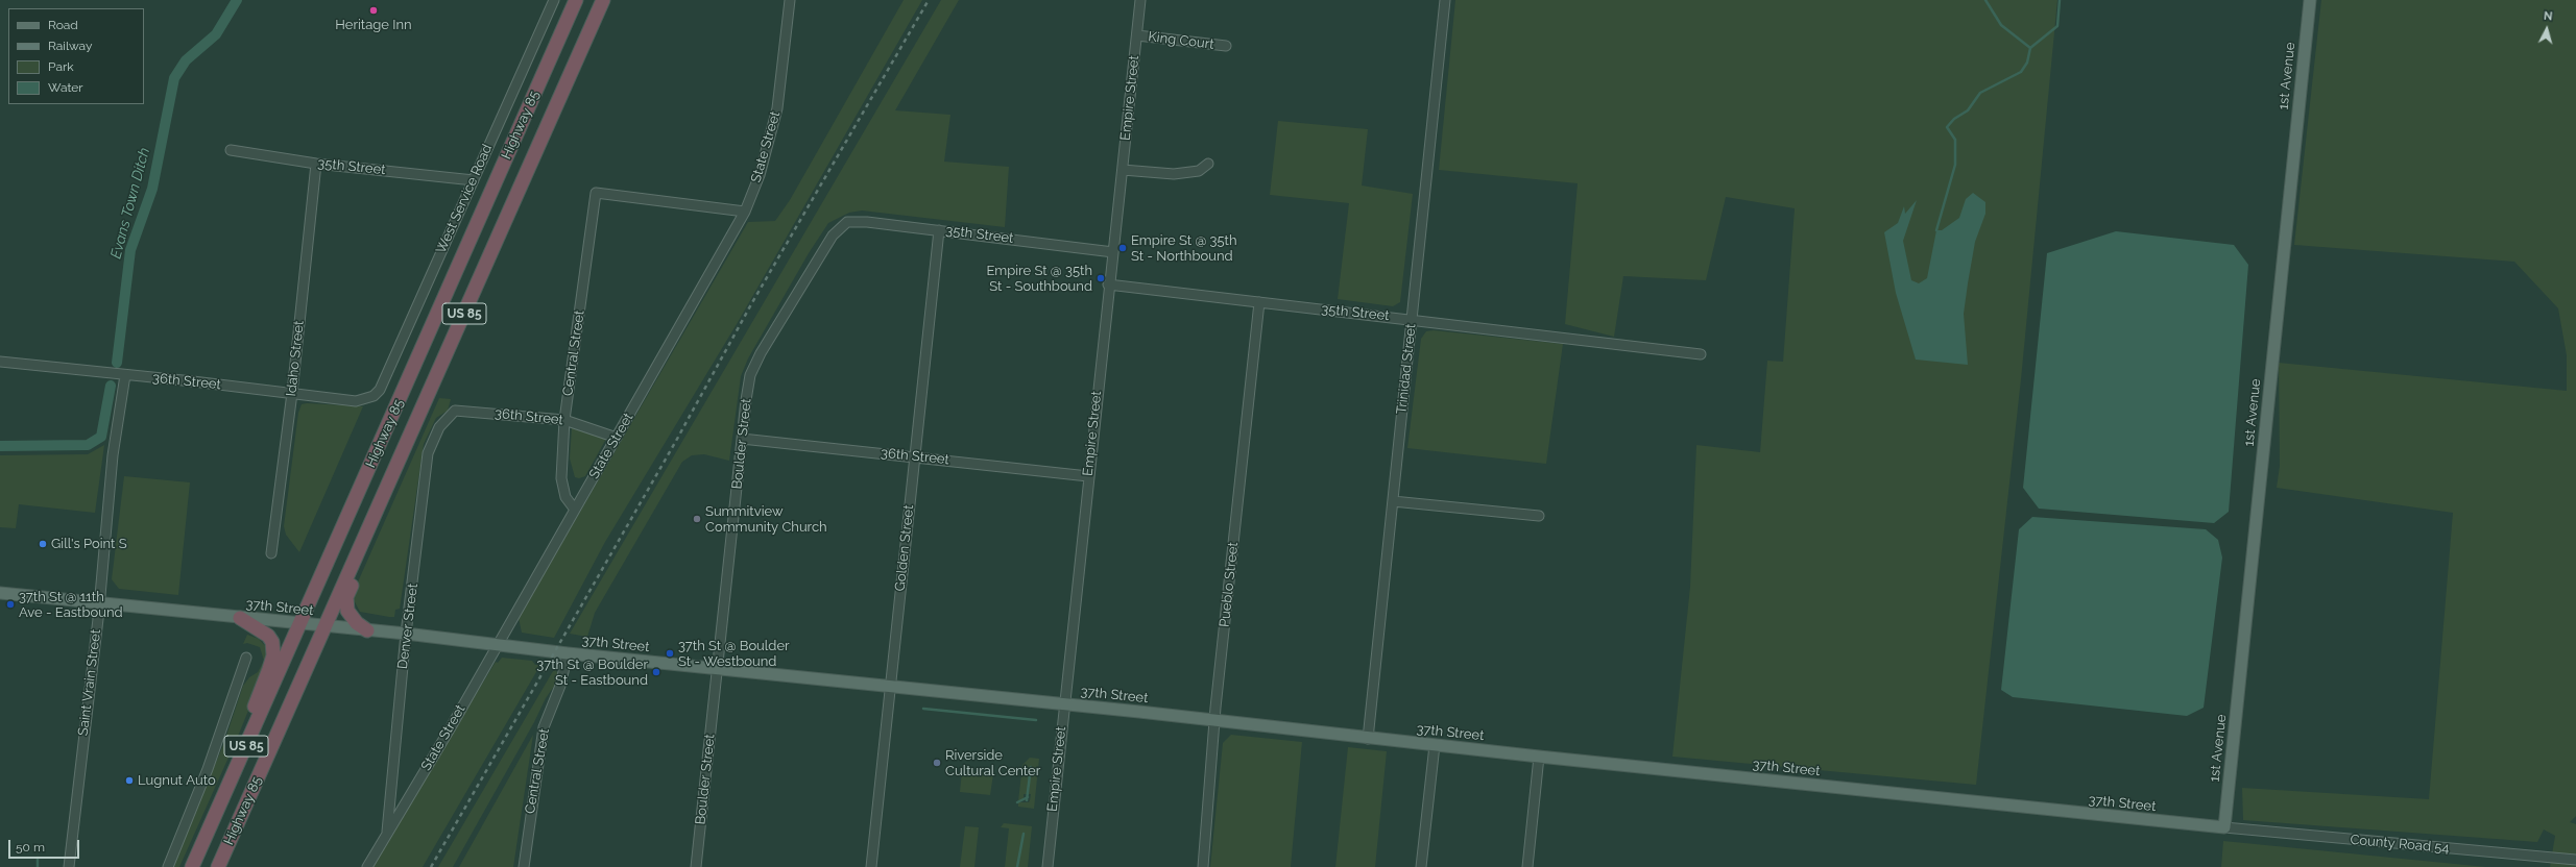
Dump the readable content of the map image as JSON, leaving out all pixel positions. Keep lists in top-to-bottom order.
{
  "streets": {
    "highway": ["Highway 85", "US 85"],
    "main road": ["1st Avenue", "37th Street"],
    "street": [
      "King Court",
      "Empire Street",
      "State Street",
      "35th Street",
      "West Service Road",
      "Central Street",
      "Idaho Street",
      "Trinidad Street",
      "36th Street",
      "Boulder Street",
      "Golden Street",
      "Pueblo Street",
      "Denver Street",
      "Saint Vrain Street",
      "County Road 54"
    ]
  },
  "crossings": [
    ["King Court", "Empire Street"],
    ["1st Avenue", "37th Street"],
    ["1st Avenue", "County Road 54"],
    ["Empire Street", "35th Street"],
    ["Empire Street", "36th Street"],
    ["Empire Street", "37th Street"],
    ["Highway 85", "37th Street"],
    ["State Street", "Central Street"],
    ["State Street", "36th Street"],
    ["State Street", "37th Street"],
    ["State Street", "Denver Street"],
    ["35th Street", "West Service Road"],
    ["35th Street", "Idaho Street"],
    ["35th Street", "Trinidad Street"],
    ["35th Street", "Boulder Street"],
    ["35th Street", "Golden Street"],
    ["35th Street", "Pueblo Street"],
    ["West Service Road", "36th Street"],
    ["Central Street", "36th Street"],
    ["Central Street", "37th Street"],
    ["Idaho Street", "36th Street"],
    ["Trinidad Street", "37th Street"],
    ["36th Street", "Boulder Street"],
    ["36th Street", "Golden Street"],
    ["36th Street", "Denver Street"],
    ["36th Street", "Saint Vrain Street"],
    ["Boulder Street", "37th Street"],
    ["Golden Street", "37th Street"],
    ["Pueblo Street", "37th Street"],
    ["37th Street", "Denver Street"],
    ["37th Street", "Saint Vrain Street"],
    ["37th Street", "County Road 54"]
  ],
  "water": ["Evans Town Ditch"],
  "places": [
    "Heritage Inn",
    "Empire St @ 35th St - Northbound",
    "Empire St @ 35th St - Southbound",
    "Summitview Community Church",
    "Gill's Point S",
    "37th St @ 11th Ave - Eastbound",
    "37th St @ Boulder St - Westbound",
    "37th St @ Boulder St - Eastbound",
    "Riverside Cultural Center",
    "Lugnut Auto"
  ],
  "legend": [
    "Road",
    "Railway",
    "Park",
    "Water"
  ],
  "scale_bar": "50 m",
  "north": "top"
}
